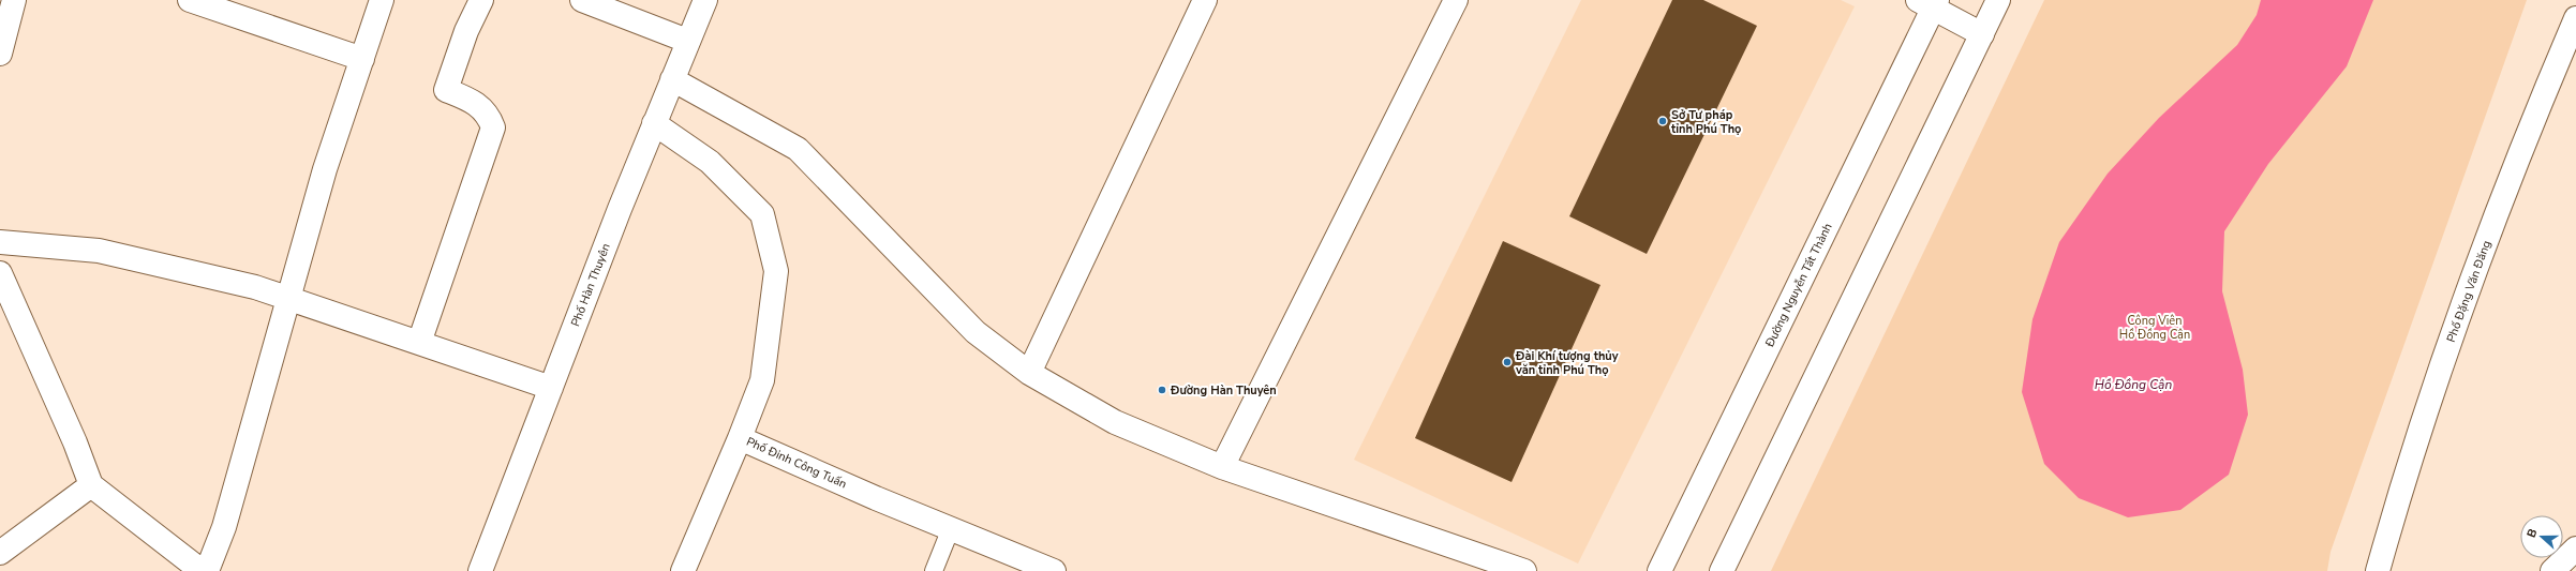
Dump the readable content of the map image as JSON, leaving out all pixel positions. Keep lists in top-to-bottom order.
{
  "streets": {
    "street": [
      "Phố Hàn Thuyên",
      "Đường Nguyễn Tất Thành",
      "Phố Đặng Văn Đăng",
      "Phố Đinh Công Tuấn"
    ]
  },
  "crossings": [
    ["Phố Hàn Thuyên", "Phố Đinh Công Tuấn"]
  ],
  "water": ["Hồ Đồng Cận"],
  "parks": ["Công Viên Hồ Đồng Cận"],
  "places": ["Sở Tư pháp tỉnh Phú Thọ", "Đài Khí tượng thủy văn tỉnh Phú Thọ", "Đường Hàn Thuyên"],
  "north": "left"
}
